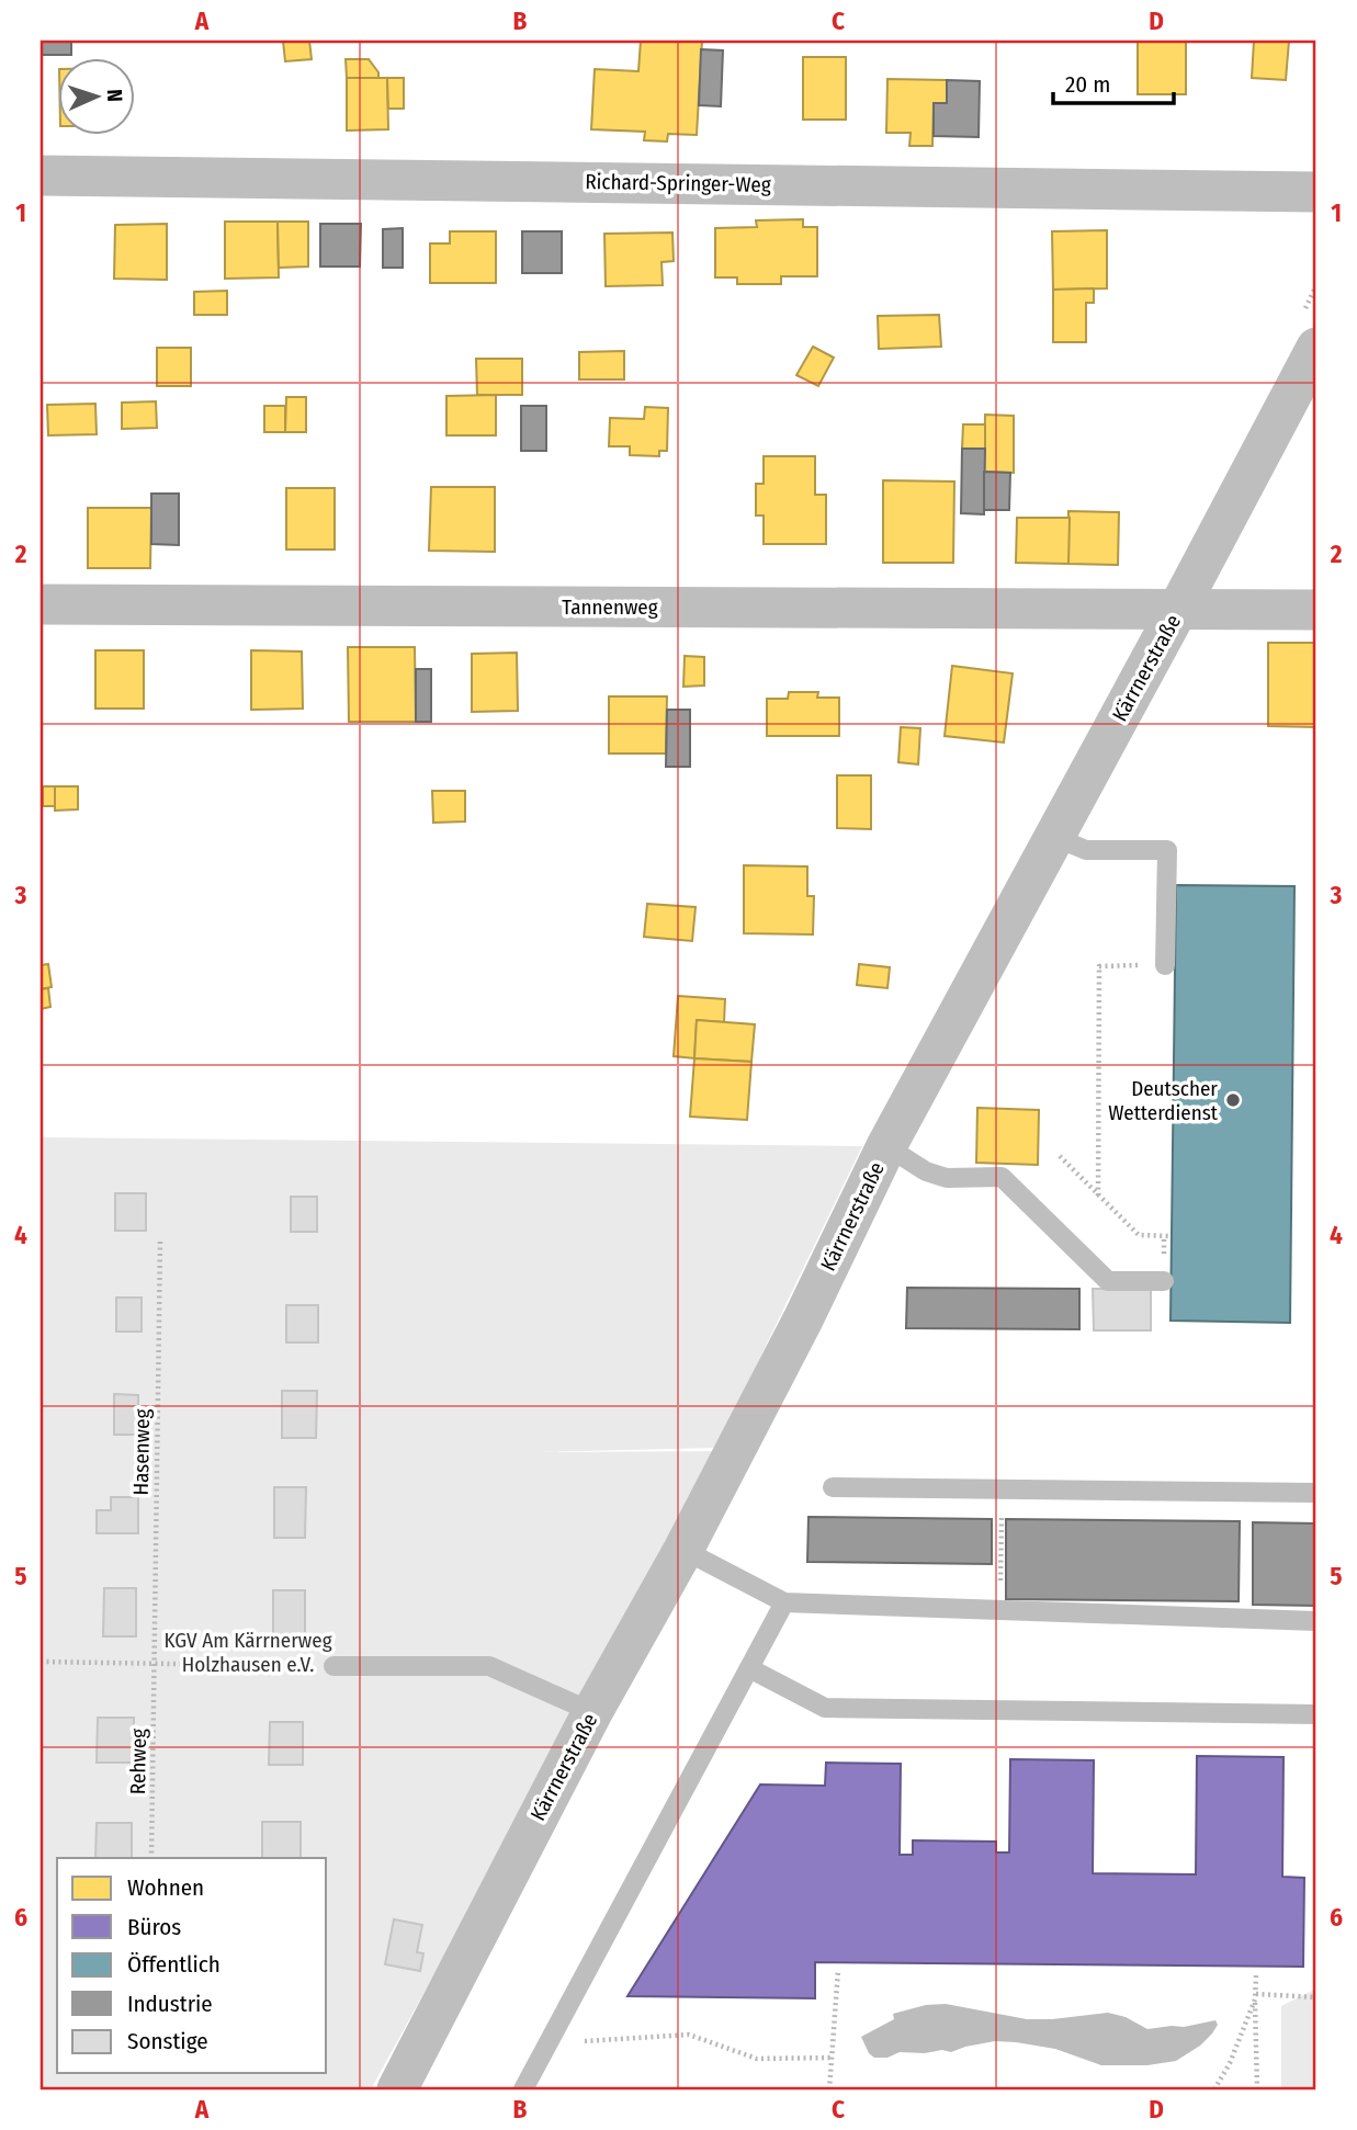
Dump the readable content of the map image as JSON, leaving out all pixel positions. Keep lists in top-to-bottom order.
{
  "streets": {
    "street": ["Richard-Springer-Weg", "Tannenweg", "Kärrnerstraße"],
    "path": ["Hasenweg", "Rehweg"]
  },
  "crossings": [
    ["Tannenweg", "Kärrnerstraße"],
    ["Hasenweg", "Rehweg"]
  ],
  "parks": ["KGV Am Kärrnerweg Holzhausen e.V."],
  "places": ["Deutscher Wetterdienst"],
  "legend": [
    "Wohnen",
    "Büros",
    "Öffentlich",
    "Industrie",
    "Sonstige"
  ],
  "scale_bar": "20 m",
  "north": "right",
  "grid": {
    "columns": [
      "A",
      "B",
      "C",
      "D"
    ],
    "rows": [
      "1",
      "2",
      "3",
      "4",
      "5",
      "6"
    ]
  }
}
